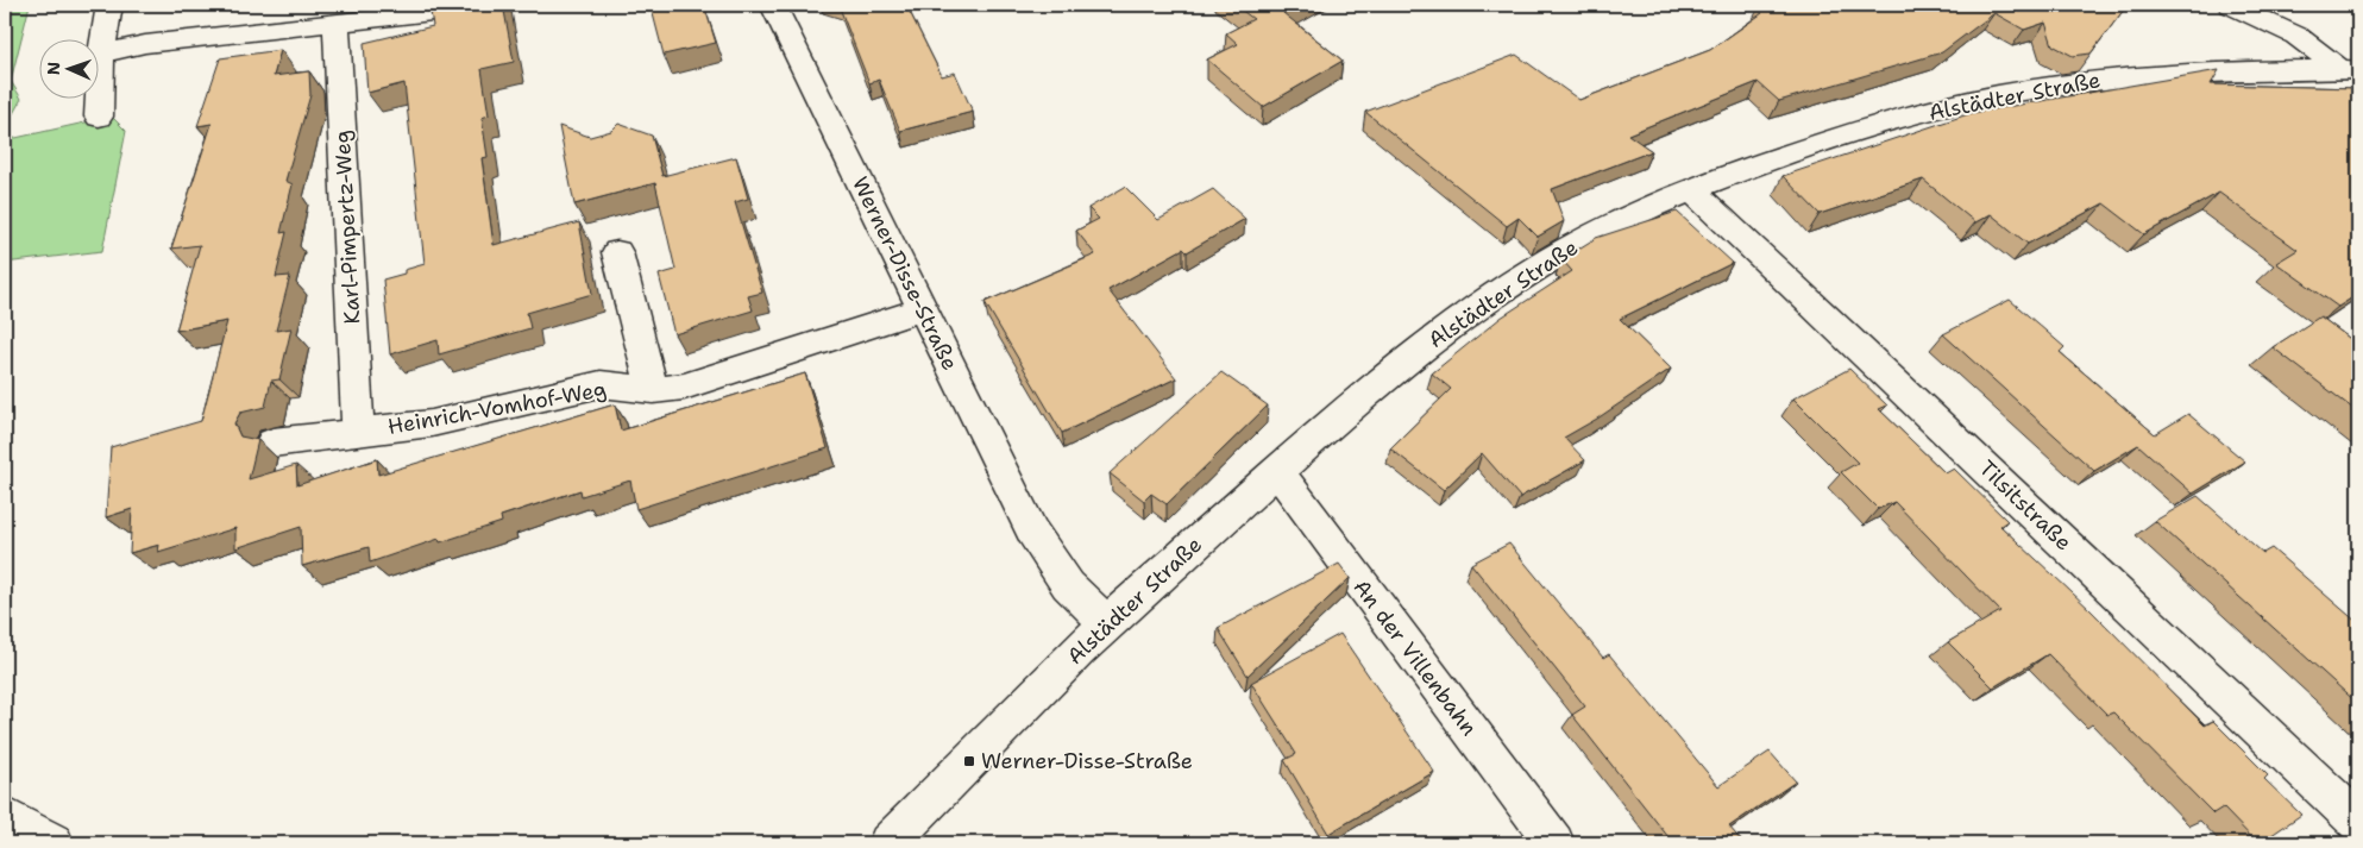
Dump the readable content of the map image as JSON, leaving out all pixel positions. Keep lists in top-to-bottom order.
{
  "streets": {
    "street": [
      "Alstädter Straße",
      "Karl-Pimpertz-Weg",
      "Werner-Disse-Straße",
      "Heinrich-Vomhof-Weg",
      "Tilsitstraße",
      "An der Villenbahn"
    ]
  },
  "crossings": [
    ["Alstädter Straße", "Werner-Disse-Straße"],
    ["Alstädter Straße", "Tilsitstraße"],
    ["Alstädter Straße", "An der Villenbahn"],
    ["Karl-Pimpertz-Weg", "Heinrich-Vomhof-Weg"],
    ["Werner-Disse-Straße", "Heinrich-Vomhof-Weg"]
  ],
  "places": {
    "transit": ["Werner-Disse-Straße"]
  },
  "north": "left"
}
